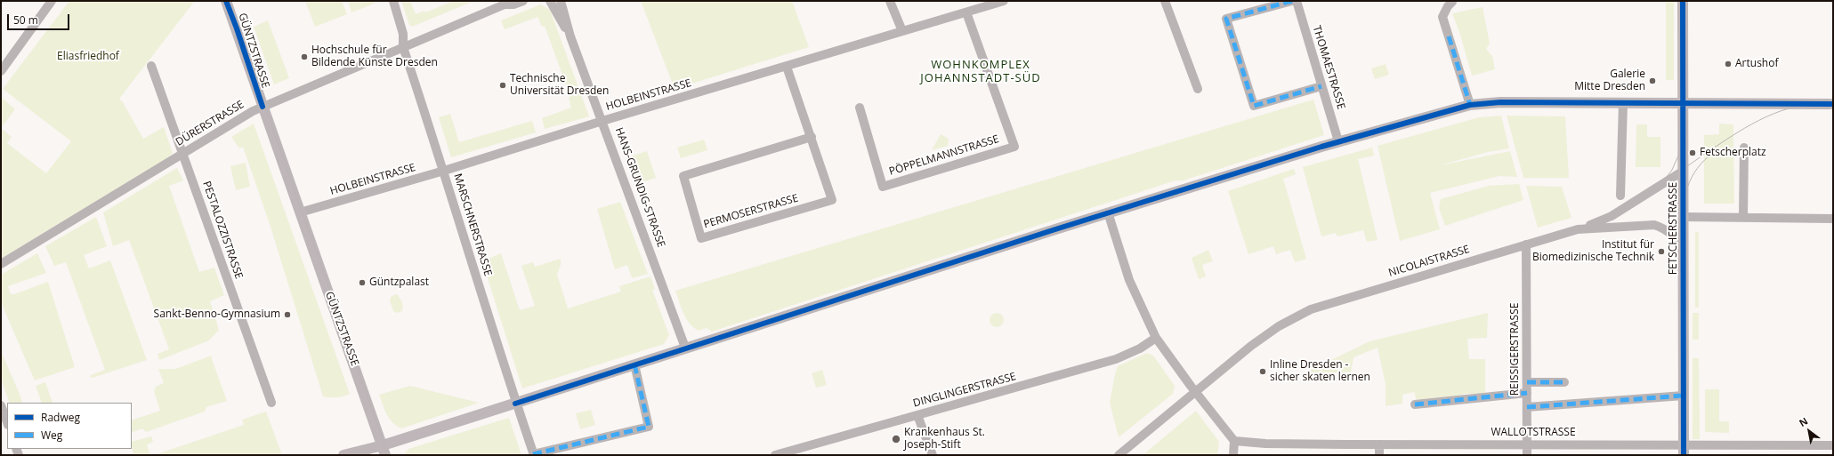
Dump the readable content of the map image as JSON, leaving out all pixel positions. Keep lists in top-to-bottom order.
{
  "streets": {
    "main road": ["GÜNTZSTRASSE", "FETSCHERSTRASSE"],
    "street": [
      "THOMAESTRASSE",
      "HOLBEINSTRASSE",
      "DÜRERSTRASSE",
      "PÖPPELMANNSTRASSE",
      "HANS-GRUNDIG-STRASSE",
      "PERMOSERSTRASSE",
      "MARSCHNERSTRASSE",
      "PESTALOZZISTRASSE",
      "NICOLAISTRASSE",
      "REISSIGERSTRASSE",
      "DINGLINGERSTRASSE",
      "WALLOTSTRASSE"
    ]
  },
  "crossings": [
    ["GÜNTZSTRASSE", "HOLBEINSTRASSE"],
    ["GÜNTZSTRASSE", "DÜRERSTRASSE"],
    ["HOLBEINSTRASSE", "PÖPPELMANNSTRASSE"],
    ["HOLBEINSTRASSE", "HANS-GRUNDIG-STRASSE"],
    ["HOLBEINSTRASSE", "PERMOSERSTRASSE"],
    ["HOLBEINSTRASSE", "MARSCHNERSTRASSE"],
    ["DÜRERSTRASSE", "MARSCHNERSTRASSE"],
    ["DÜRERSTRASSE", "PESTALOZZISTRASSE"],
    ["FETSCHERSTRASSE", "NICOLAISTRASSE"],
    ["FETSCHERSTRASSE", "WALLOTSTRASSE"],
    ["NICOLAISTRASSE", "REISSIGERSTRASSE"],
    ["REISSIGERSTRASSE", "WALLOTSTRASSE"]
  ],
  "districts": ["WOHNKOMPLEX JOHANNSTADT-SÜD"],
  "parks": ["Eliasfriedhof"],
  "places": [
    "Hochschule für Bildende Künste Dresden",
    "Artushof",
    "Galerie Mitte Dresden",
    "Technische Universität Dresden",
    "Fetscherplatz",
    "Institut für Biomedizinische Technik",
    "Güntzpalast",
    "Sankt-Benno-Gymnasium",
    "Inline Dresden - sicher skaten lernen",
    "Krankenhaus St. Joseph-Stift"
  ],
  "legend": ["Radweg", "Weg"],
  "scale_bar": "50 m",
  "north": "top left"
}
